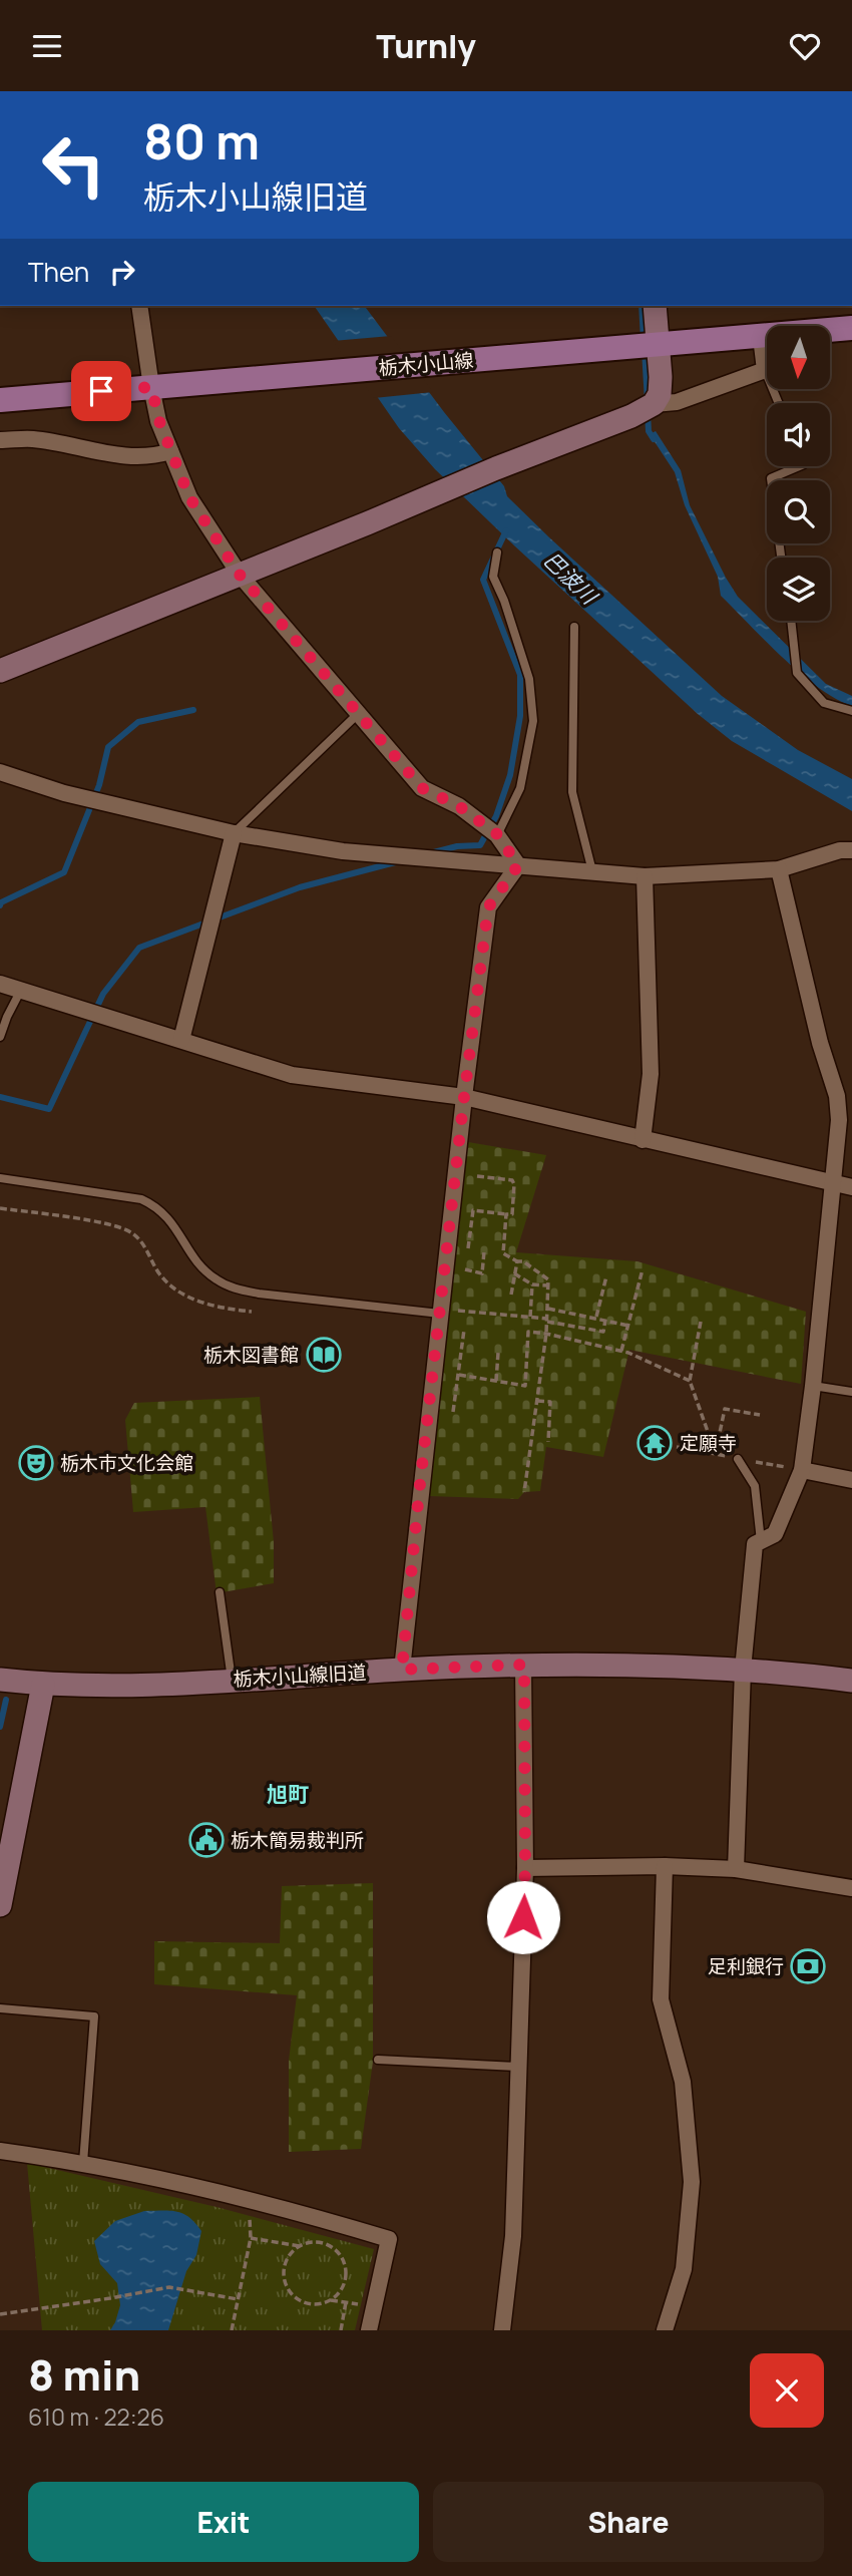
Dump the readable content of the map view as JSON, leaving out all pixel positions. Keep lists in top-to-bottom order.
{
  "streets": {
    "main road": ["栃木小山線"],
    "street": ["栃木小山線旧道"]
  },
  "districts": ["旭町"],
  "water": ["巴波川"],
  "places": {
    "library": ["栃木図書館"],
    "temple": ["定願寺"],
    "theatre": ["栃木市文化会館"],
    "public building": ["栃木簡易裁判所"],
    "bank": ["足利銀行"]
  },
  "north": "bottom",
  "page": {
    "header": "Turnly",
    "turn": ["80 m", "栃木小山線旧道"],
    "then": "Then",
    "heading": ["8 min", "610 m · 22:26"],
    "buttons": ["Exit", "Share"]
  }
}
